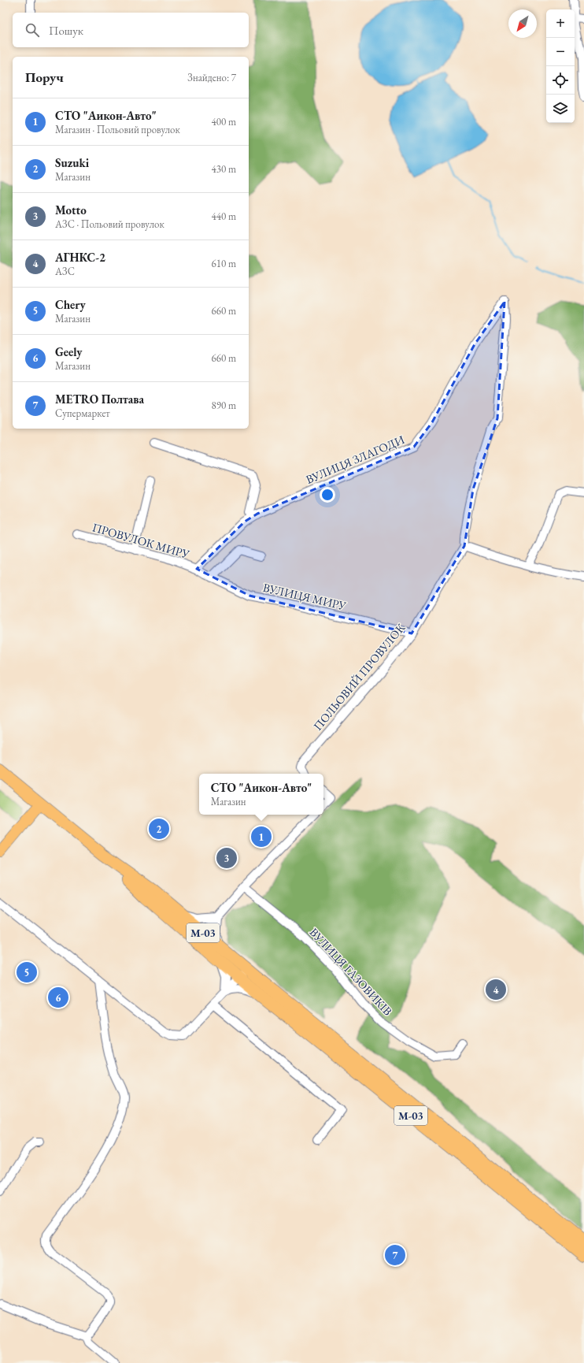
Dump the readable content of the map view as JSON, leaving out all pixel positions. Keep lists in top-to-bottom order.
{
  "streets": {
    "highway": ["М-03"],
    "street": [
      "ВУЛИЦЯ ЗЛАГОДИ",
      "ПРОВУЛОК МИРУ",
      "ВУЛИЦЯ МИРУ",
      "ПОЛЬОВИЙ ПРОВУЛОК",
      "ВУЛИЦЯ ГАЗОВИКІВ"
    ]
  },
  "crossings": [
    ["ВУЛИЦЯ ЗЛАГОДИ", "ПРОВУЛОК МИРУ"],
    ["ВУЛИЦЯ ЗЛАГОДИ", "ВУЛИЦЯ МИРУ"],
    ["ВУЛИЦЯ ЗЛАГОДИ", "ПОЛЬОВИЙ ПРОВУЛОК"],
    ["ПРОВУЛОК МИРУ", "ВУЛИЦЯ МИРУ"],
    ["ВУЛИЦЯ МИРУ", "ПОЛЬОВИЙ ПРОВУЛОК"]
  ],
  "north": "bottom left",
  "page": {
    "map_buttons": ["+", "−"],
    "search": "Пошук",
    "heading": ["Поруч", "Знайдено: 7"],
    "list": [
      {
        "mark": "1",
        "name": "СТО \"Аикон-Авто\"",
        "note": "Магазин · Польовий провулок",
        "value": "400 m"
      },
      {
        "mark": "2",
        "name": "Suzuki",
        "note": "Магазин",
        "value": "430 m"
      },
      {
        "mark": "3",
        "name": "Motto",
        "note": "АЗС · Польовий провулок",
        "value": "440 m"
      },
      {
        "mark": "4",
        "name": "АГНКС-2",
        "note": "АЗС",
        "value": "610 m"
      },
      {
        "mark": "5",
        "name": "Chery",
        "note": "Магазин",
        "value": "660 m"
      },
      {
        "mark": "6",
        "name": "Geely",
        "note": "Магазин",
        "value": "660 m"
      },
      {
        "mark": "7",
        "name": "METRO Полтава",
        "note": "Супермаркет",
        "value": "890 m"
      }
    ],
    "popup": ["СТО \"Аикон-Авто\"", "Магазин"],
    "pins": [
      "2",
      "1",
      "3",
      "5",
      "4",
      "6",
      "7"
    ]
  }
}
